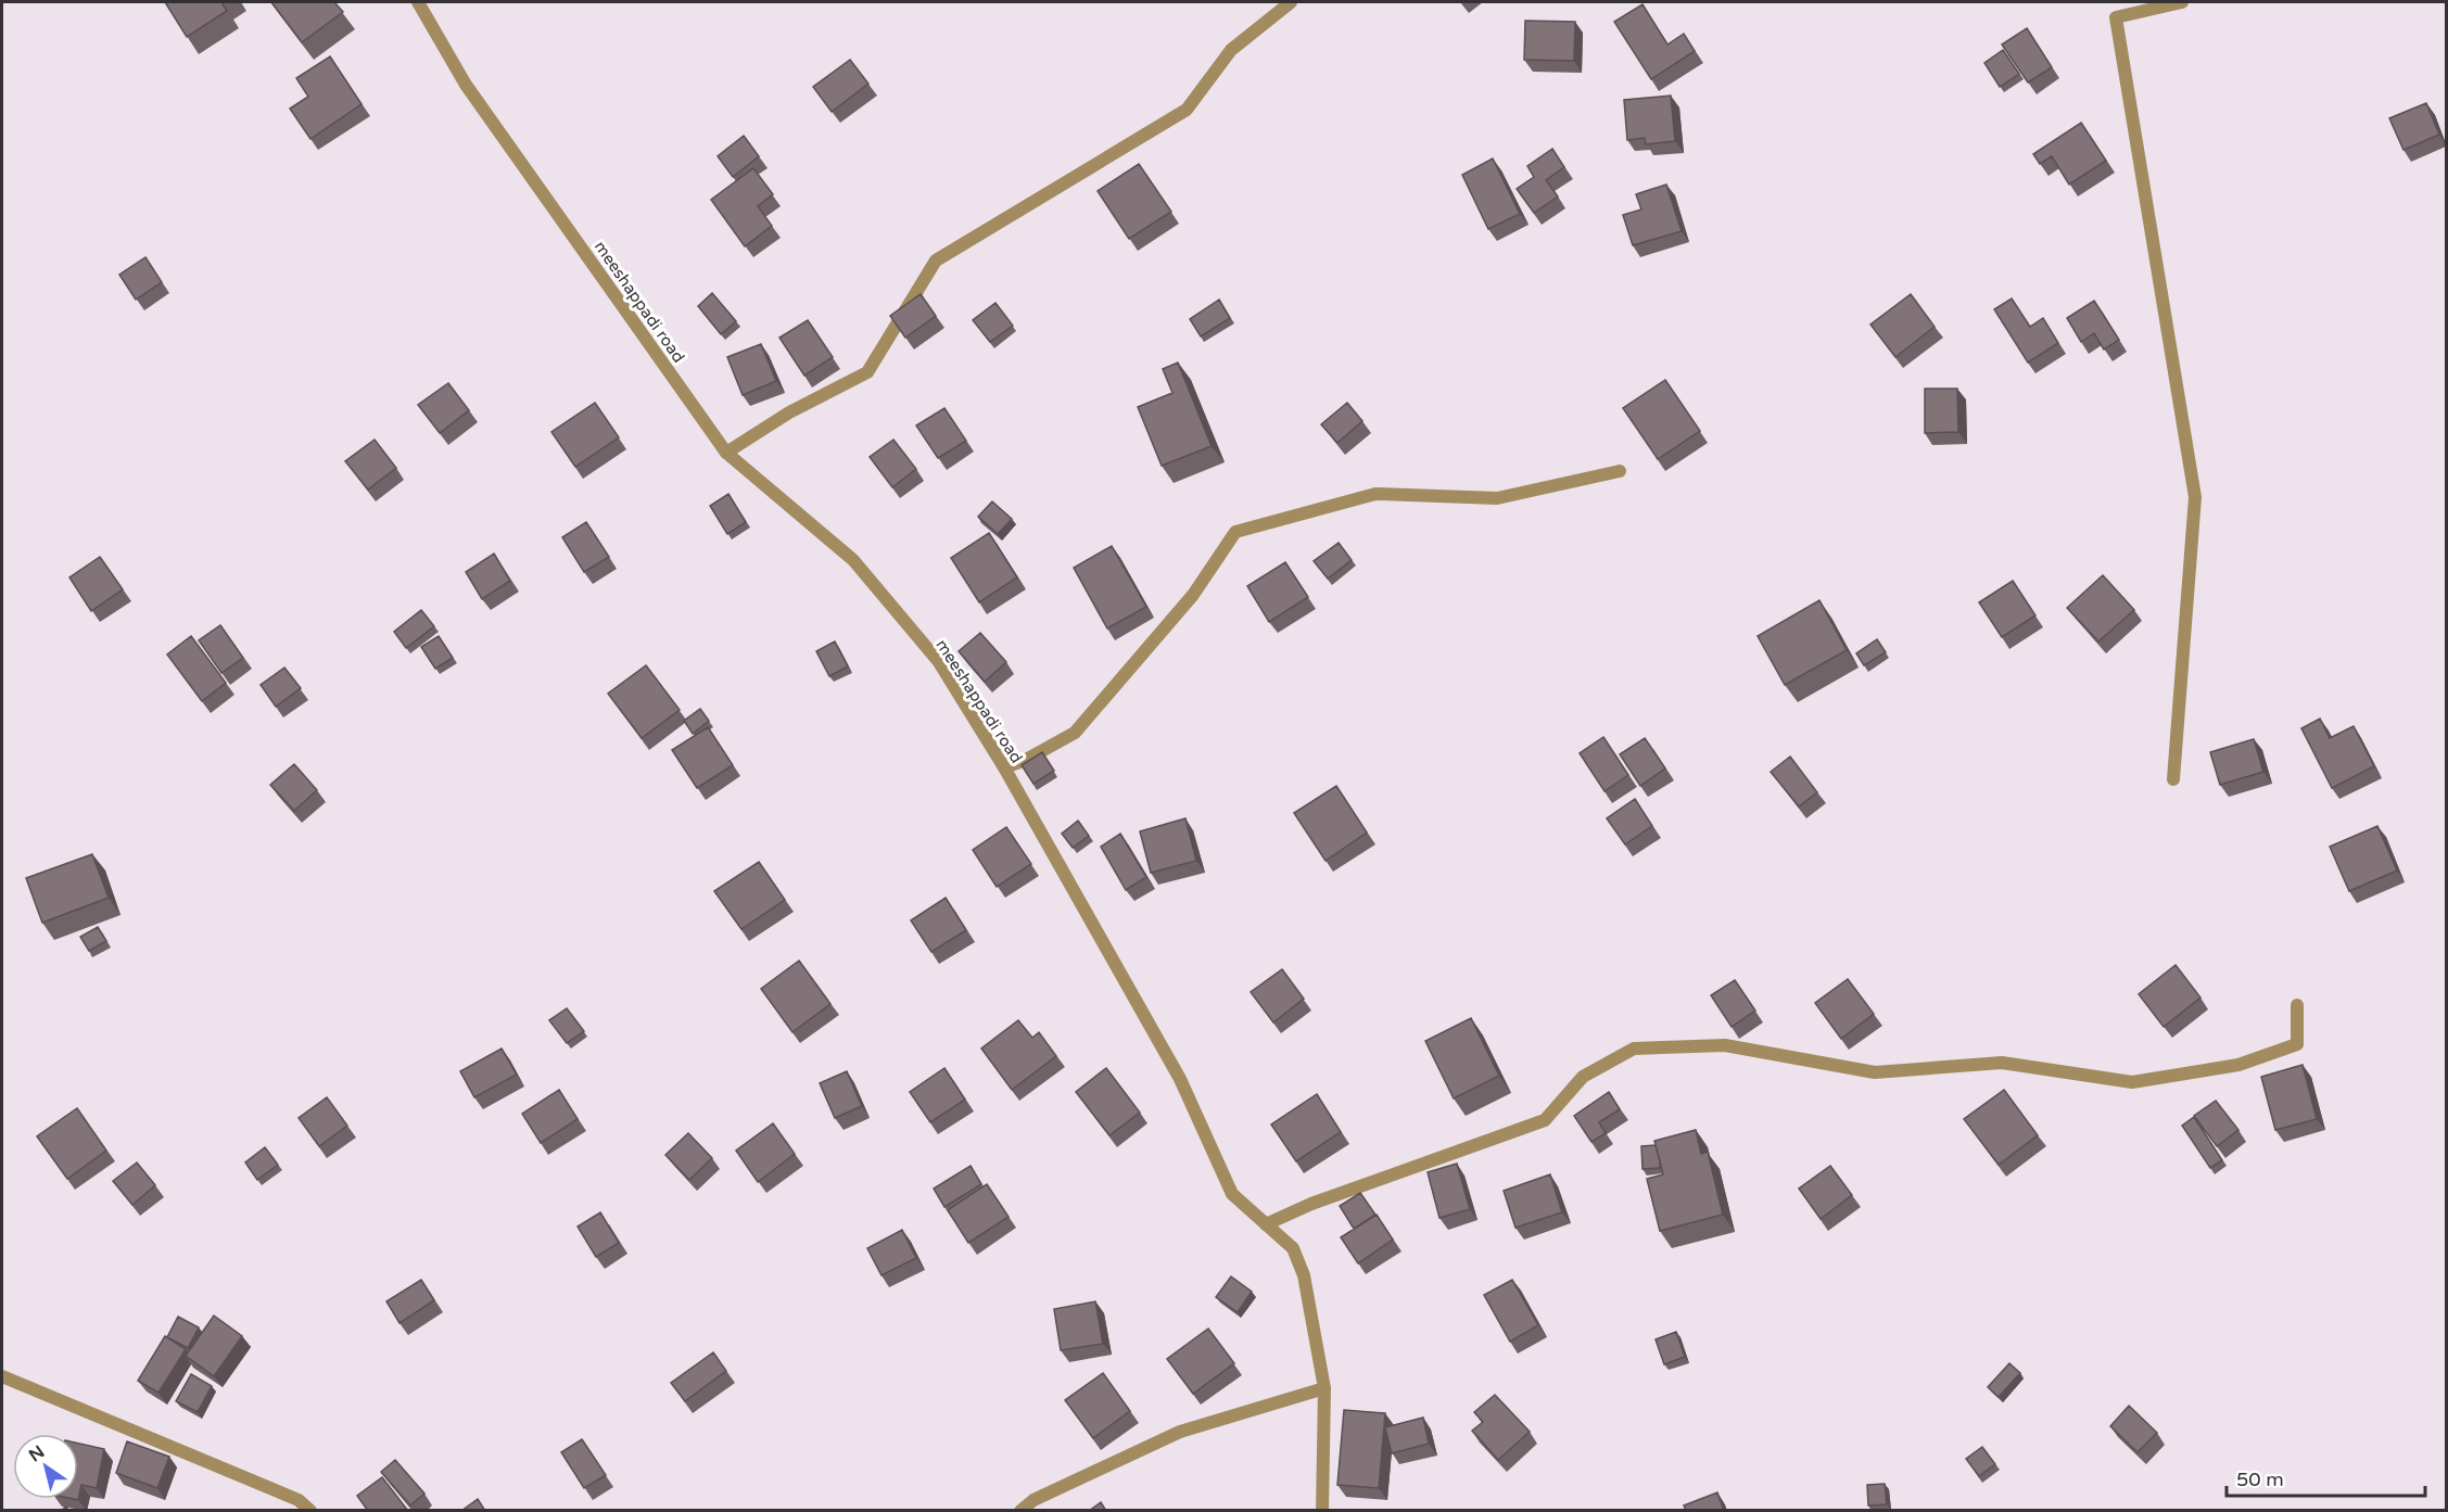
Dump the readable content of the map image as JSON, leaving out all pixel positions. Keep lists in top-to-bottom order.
{
  "streets": {
    "street": ["meeshappadi road"]
  },
  "scale_bar": "50 m",
  "north": "top left"
}
